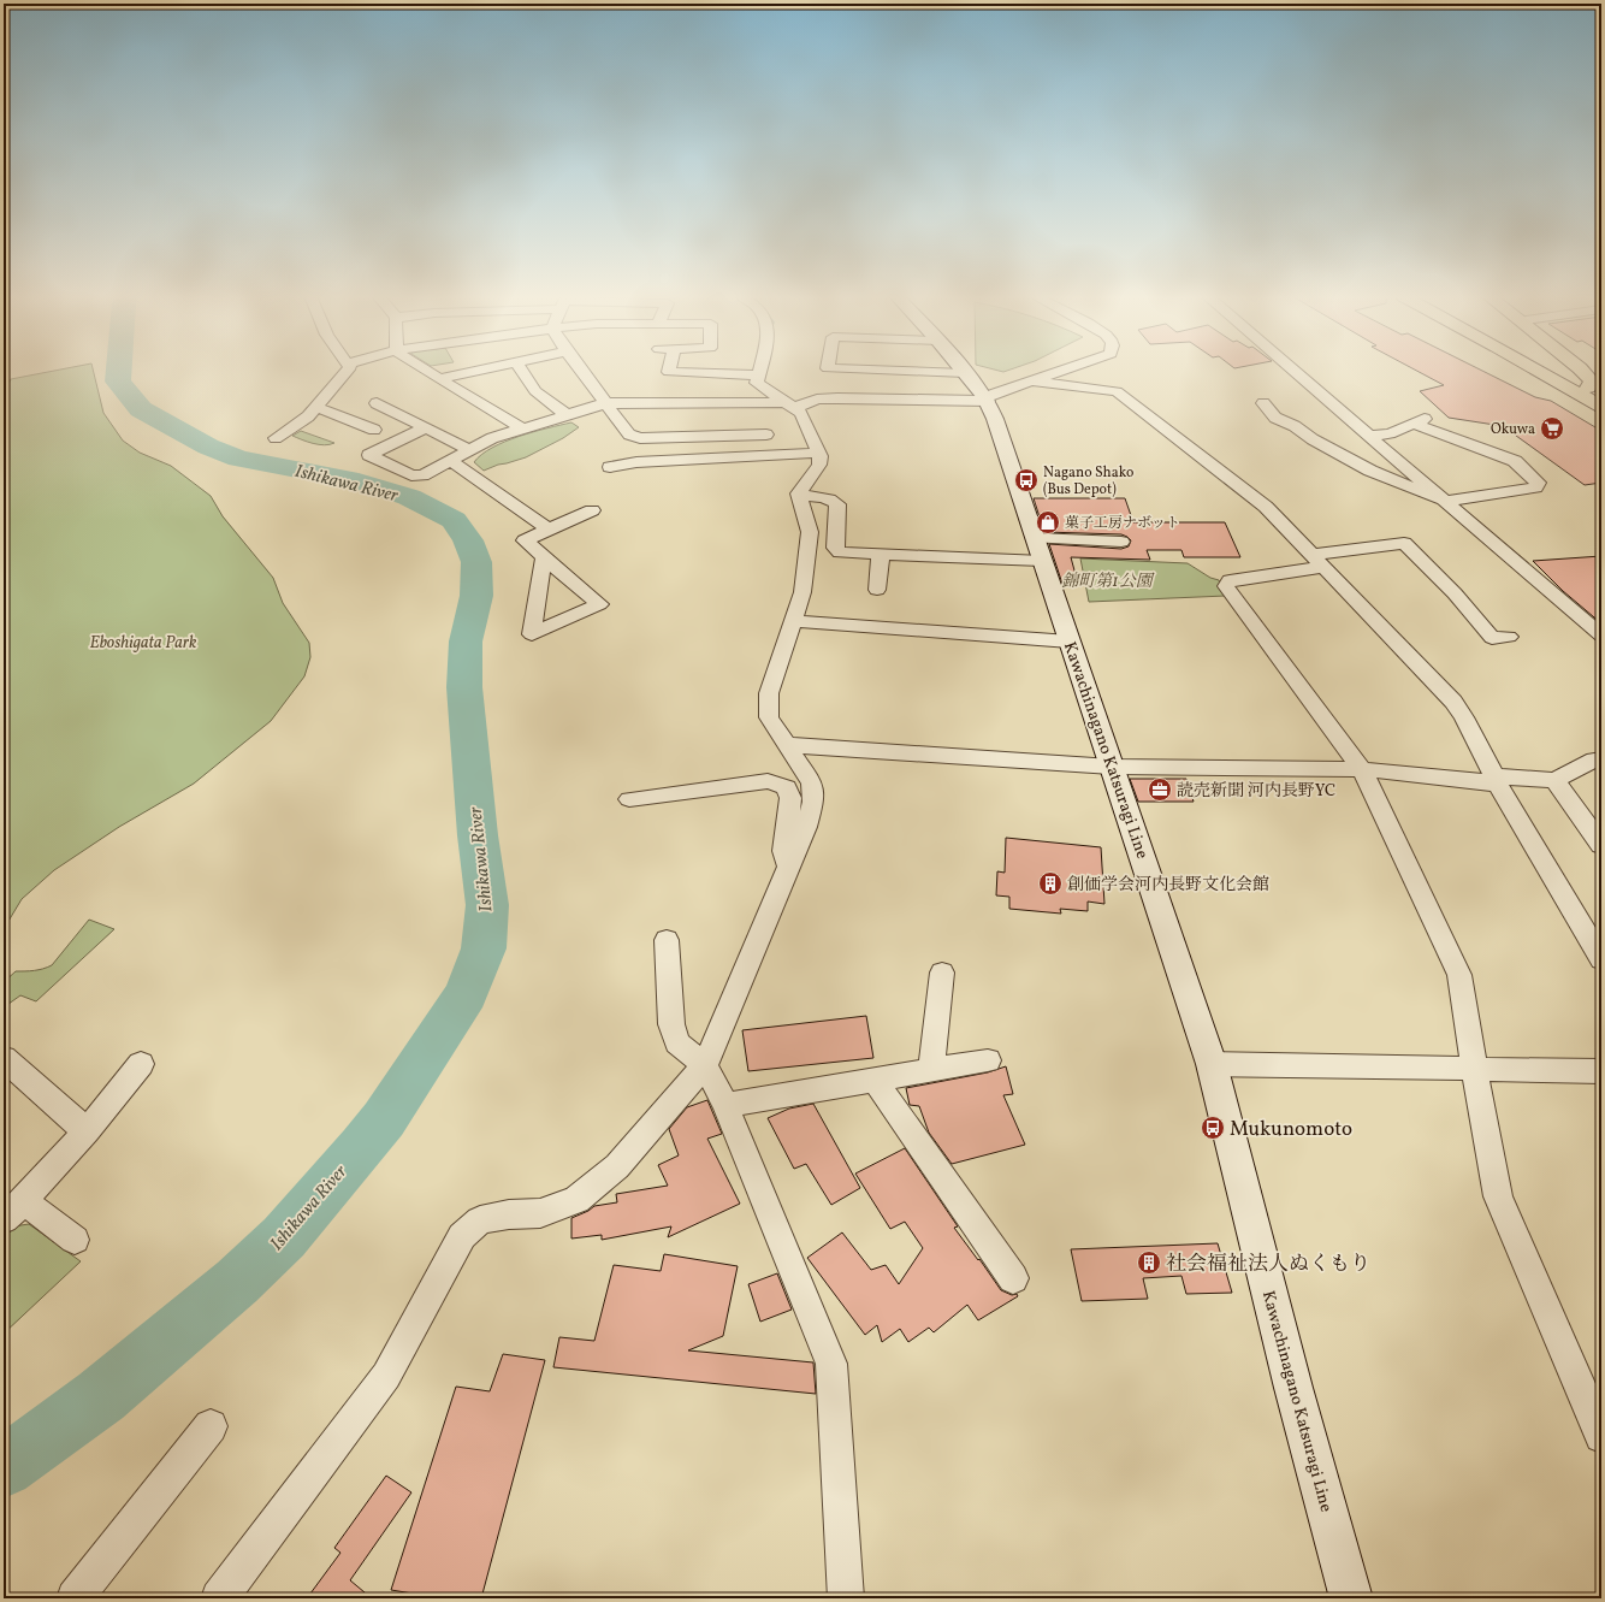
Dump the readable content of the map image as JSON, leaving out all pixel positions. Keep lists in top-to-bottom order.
{
  "streets": {
    "main road": ["Kawachinagano Katsuragi Line"]
  },
  "water": ["Ishikawa River"],
  "parks": ["錦町第1公園", "Eboshigata Park"],
  "places": {
    "supermarket": ["Okuwa"],
    "bus stop": ["Nagano Shako (Bus Depot)", "Mukunomoto"],
    "shop": ["菓子工房ナボット"],
    "office": ["読売新聞 河内長野YC"],
    "building": ["創価学会河内長野文化会館", "社会福祉法人ぬくもり"]
  }
}
